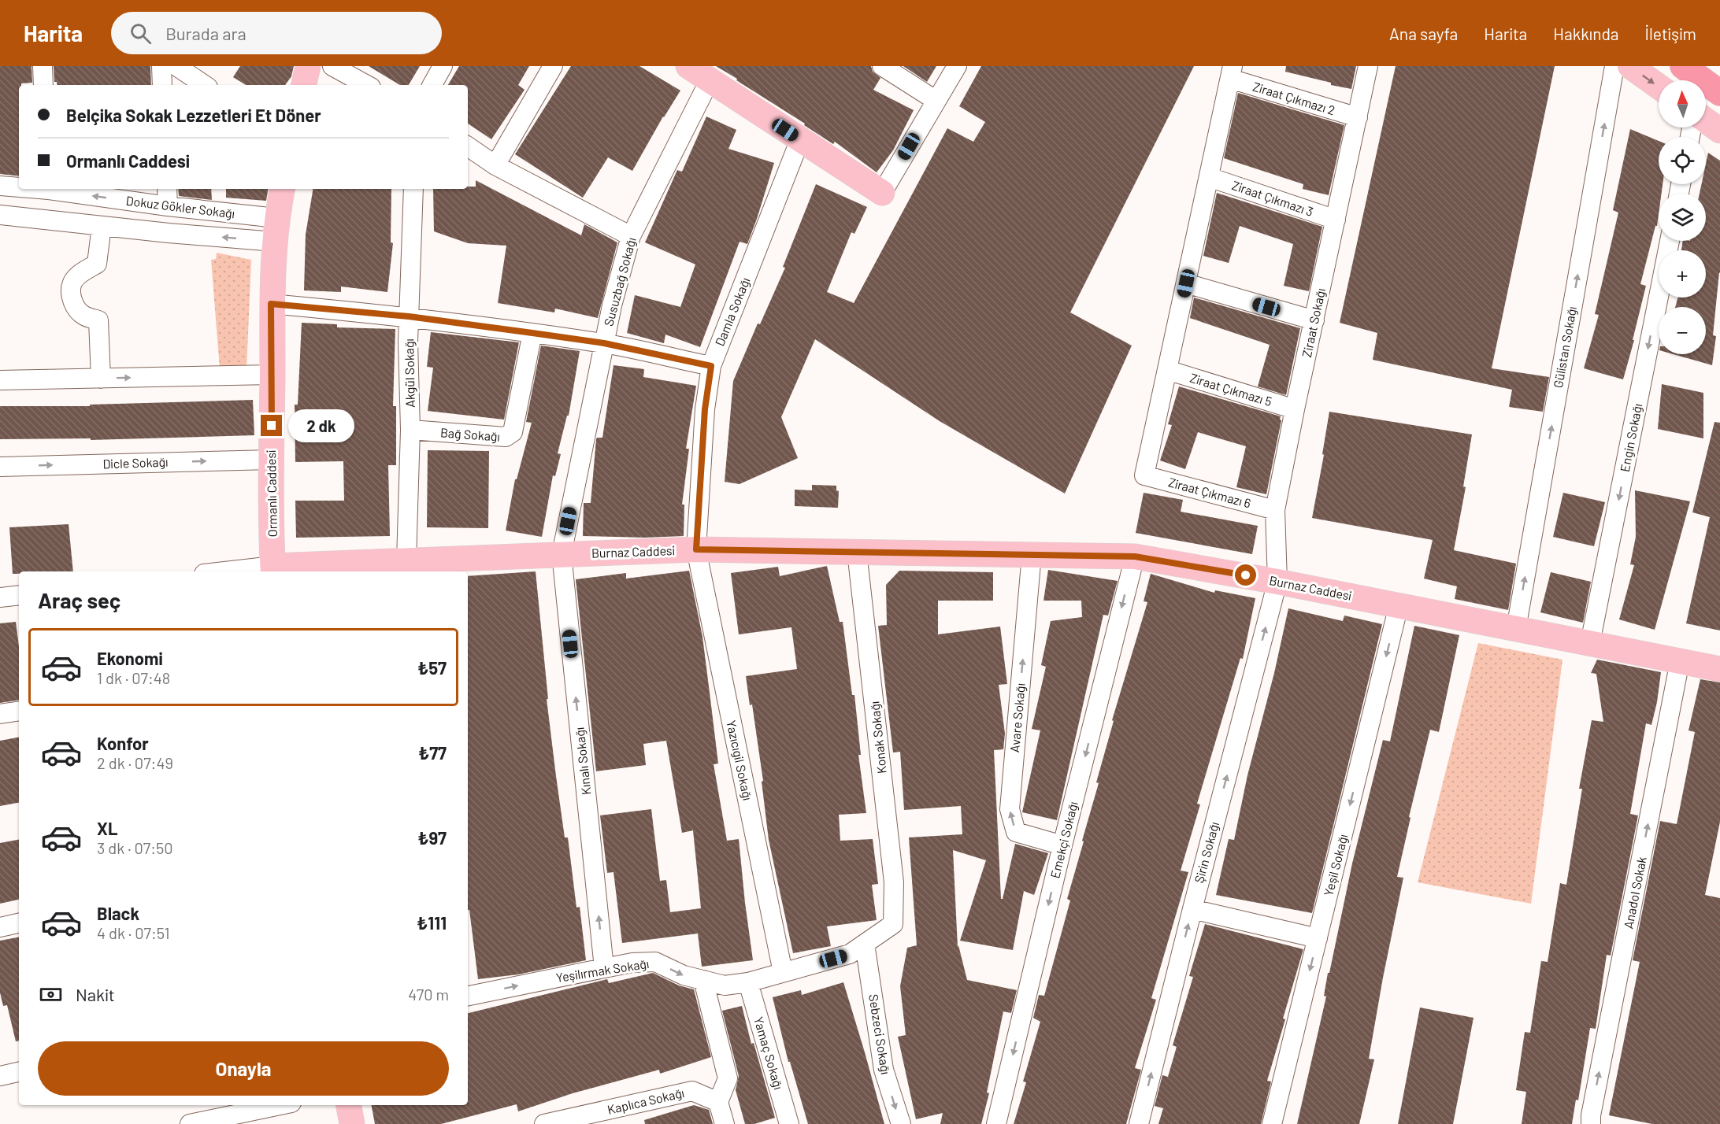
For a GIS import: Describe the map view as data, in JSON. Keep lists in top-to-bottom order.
{
  "streets": {
    "main road": ["Ormanlı Caddesi", "Burnaz Caddesi"],
    "street": [
      "Ziraat Çıkmazı 2",
      "Ziraat Çıkmazı 3",
      "Dokuz Gökler Sokağı",
      "Susuzbağ Sokağı",
      "Damla Sokağı",
      "Ziraat Sokağı",
      "Gülistan Sokağı",
      "Akgül Sokağı",
      "Ziraat Çıkmazı 5",
      "Bağ Sokağı",
      "Engin Sokağı",
      "Dicle Sokağı",
      "Ziraat Çıkmazı 6",
      "Avare Sokağı",
      "Konak Sokağı",
      "Yazıcıgil Sokağı",
      "Kınalı Sokağı",
      "Emekçi Sokağı",
      "Şirin Sokağı",
      "Yeşil Sokağı",
      "Anadol Sokak",
      "Yeşilırmak Sokağı",
      "Sebzeci Sokağı",
      "Yamaç Sokağı",
      "Kaplıca Sokağı"
    ]
  },
  "crossings": [
    ["Ziraat Çıkmazı 2", "Ziraat Sokağı"],
    ["Ziraat Çıkmazı 3", "Ziraat Sokağı"],
    ["Dokuz Gökler Sokağı", "Ormanlı Caddesi"],
    ["Susuzbağ Sokağı", "Burnaz Caddesi"],
    ["Susuzbağ Sokağı", "Kınalı Sokağı"],
    ["Damla Sokağı", "Burnaz Caddesi"],
    ["Damla Sokağı", "Yazıcıgil Sokağı"],
    ["Ziraat Sokağı", "Ziraat Çıkmazı 5"],
    ["Ziraat Sokağı", "Ziraat Çıkmazı 6"],
    ["Ziraat Sokağı", "Burnaz Caddesi"],
    ["Ziraat Sokağı", "Şirin Sokağı"],
    ["Gülistan Sokağı", "Burnaz Caddesi"],
    ["Akgül Sokağı", "Bağ Sokağı"],
    ["Akgül Sokağı", "Burnaz Caddesi"],
    ["Ziraat Çıkmazı 5", "Ziraat Çıkmazı 6"],
    ["Engin Sokağı", "Burnaz Caddesi"],
    ["Dicle Sokağı", "Ormanlı Caddesi"],
    ["Ormanlı Caddesi", "Burnaz Caddesi"],
    ["Burnaz Caddesi", "Avare Sokağı"],
    ["Burnaz Caddesi", "Konak Sokağı"],
    ["Burnaz Caddesi", "Yazıcıgil Sokağı"],
    ["Burnaz Caddesi", "Kınalı Sokağı"],
    ["Burnaz Caddesi", "Emekçi Sokağı"],
    ["Burnaz Caddesi", "Şirin Sokağı"],
    ["Burnaz Caddesi", "Yeşil Sokağı"],
    ["Burnaz Caddesi", "Anadol Sokak"],
    ["Avare Sokağı", "Emekçi Sokağı"],
    ["Konak Sokağı", "Yeşilırmak Sokağı"],
    ["Yazıcıgil Sokağı", "Yeşilırmak Sokağı"],
    ["Kınalı Sokağı", "Yeşilırmak Sokağı"],
    ["Yeşilırmak Sokağı", "Sebzeci Sokağı"],
    ["Yeşilırmak Sokağı", "Yamaç Sokağı"]
  ],
  "one_way": [
    "Gülistan Sokağı",
    "Engin Sokağı",
    "Avare Sokağı",
    "Kınalı Sokağı",
    "Emekçi Sokağı",
    "Şirin Sokağı",
    "Yeşil Sokağı",
    "Anadol Sokak",
    "Yeşilırmak Sokağı"
  ],
  "north": "top",
  "page": {
    "header": "Harita",
    "search": "Burada ara",
    "nav": [
      "Ana sayfa",
      "Harita",
      "Hakkında",
      "İletişim"
    ],
    "map_buttons": ["+", "−"],
    "banner": ["Belçika Sokak Lezzetleri Et Döner", "Ormanlı Caddesi"],
    "bubble": "2 dk",
    "heading": "Araç seç",
    "list": [
      {
        "name": "Ekonomi",
        "note": "1 dk · 07:48",
        "value": "₺57"
      },
      {
        "name": "Konfor",
        "note": "2 dk · 07:49",
        "value": "₺77"
      },
      {
        "name": "XL",
        "note": "3 dk · 07:50",
        "value": "₺97"
      },
      {
        "name": "Black",
        "note": "4 dk · 07:51",
        "value": "₺111"
      }
    ],
    "pay": ["Nakit", "470 m"],
    "buttons": "Onayla"
  }
}
